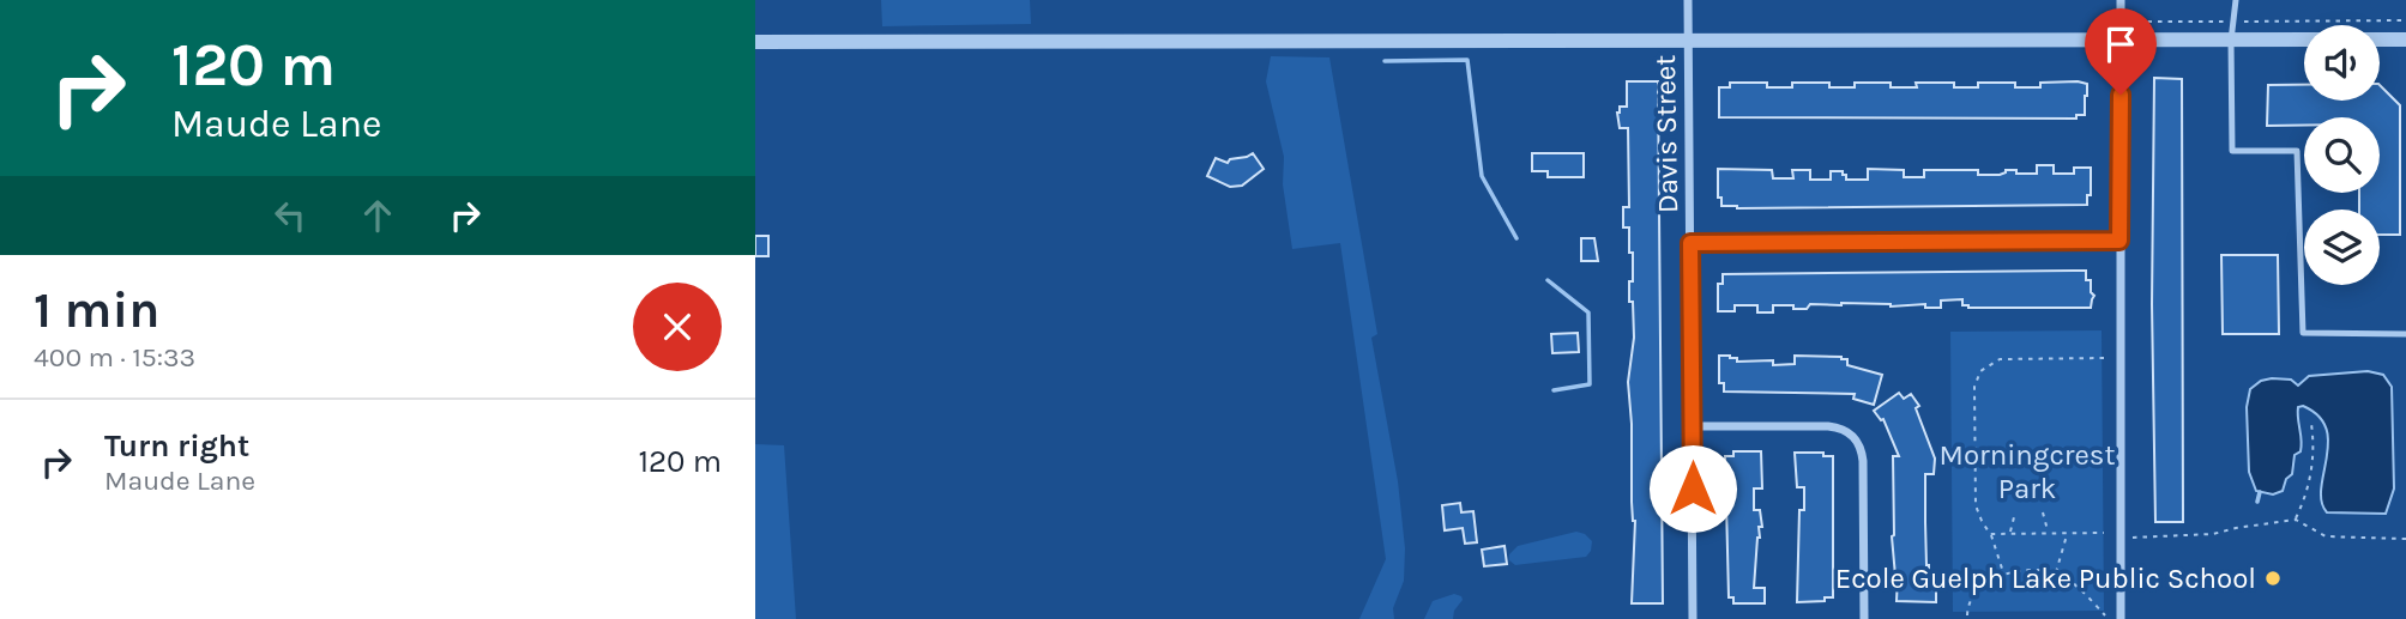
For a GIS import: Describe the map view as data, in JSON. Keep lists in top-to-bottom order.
{
  "streets": {
    "street": ["Davis Street"]
  },
  "parks": ["Morningcrest Park"],
  "places": ["Ecole Guelph Lake Public School"],
  "page": {
    "turn": ["120 m", "Maude Lane"],
    "heading": ["1 min", "400 m · 15:33"],
    "list": [
      {
        "name": "Turn right",
        "note": "Maude Lane",
        "value": "120 m"
      }
    ]
  }
}
